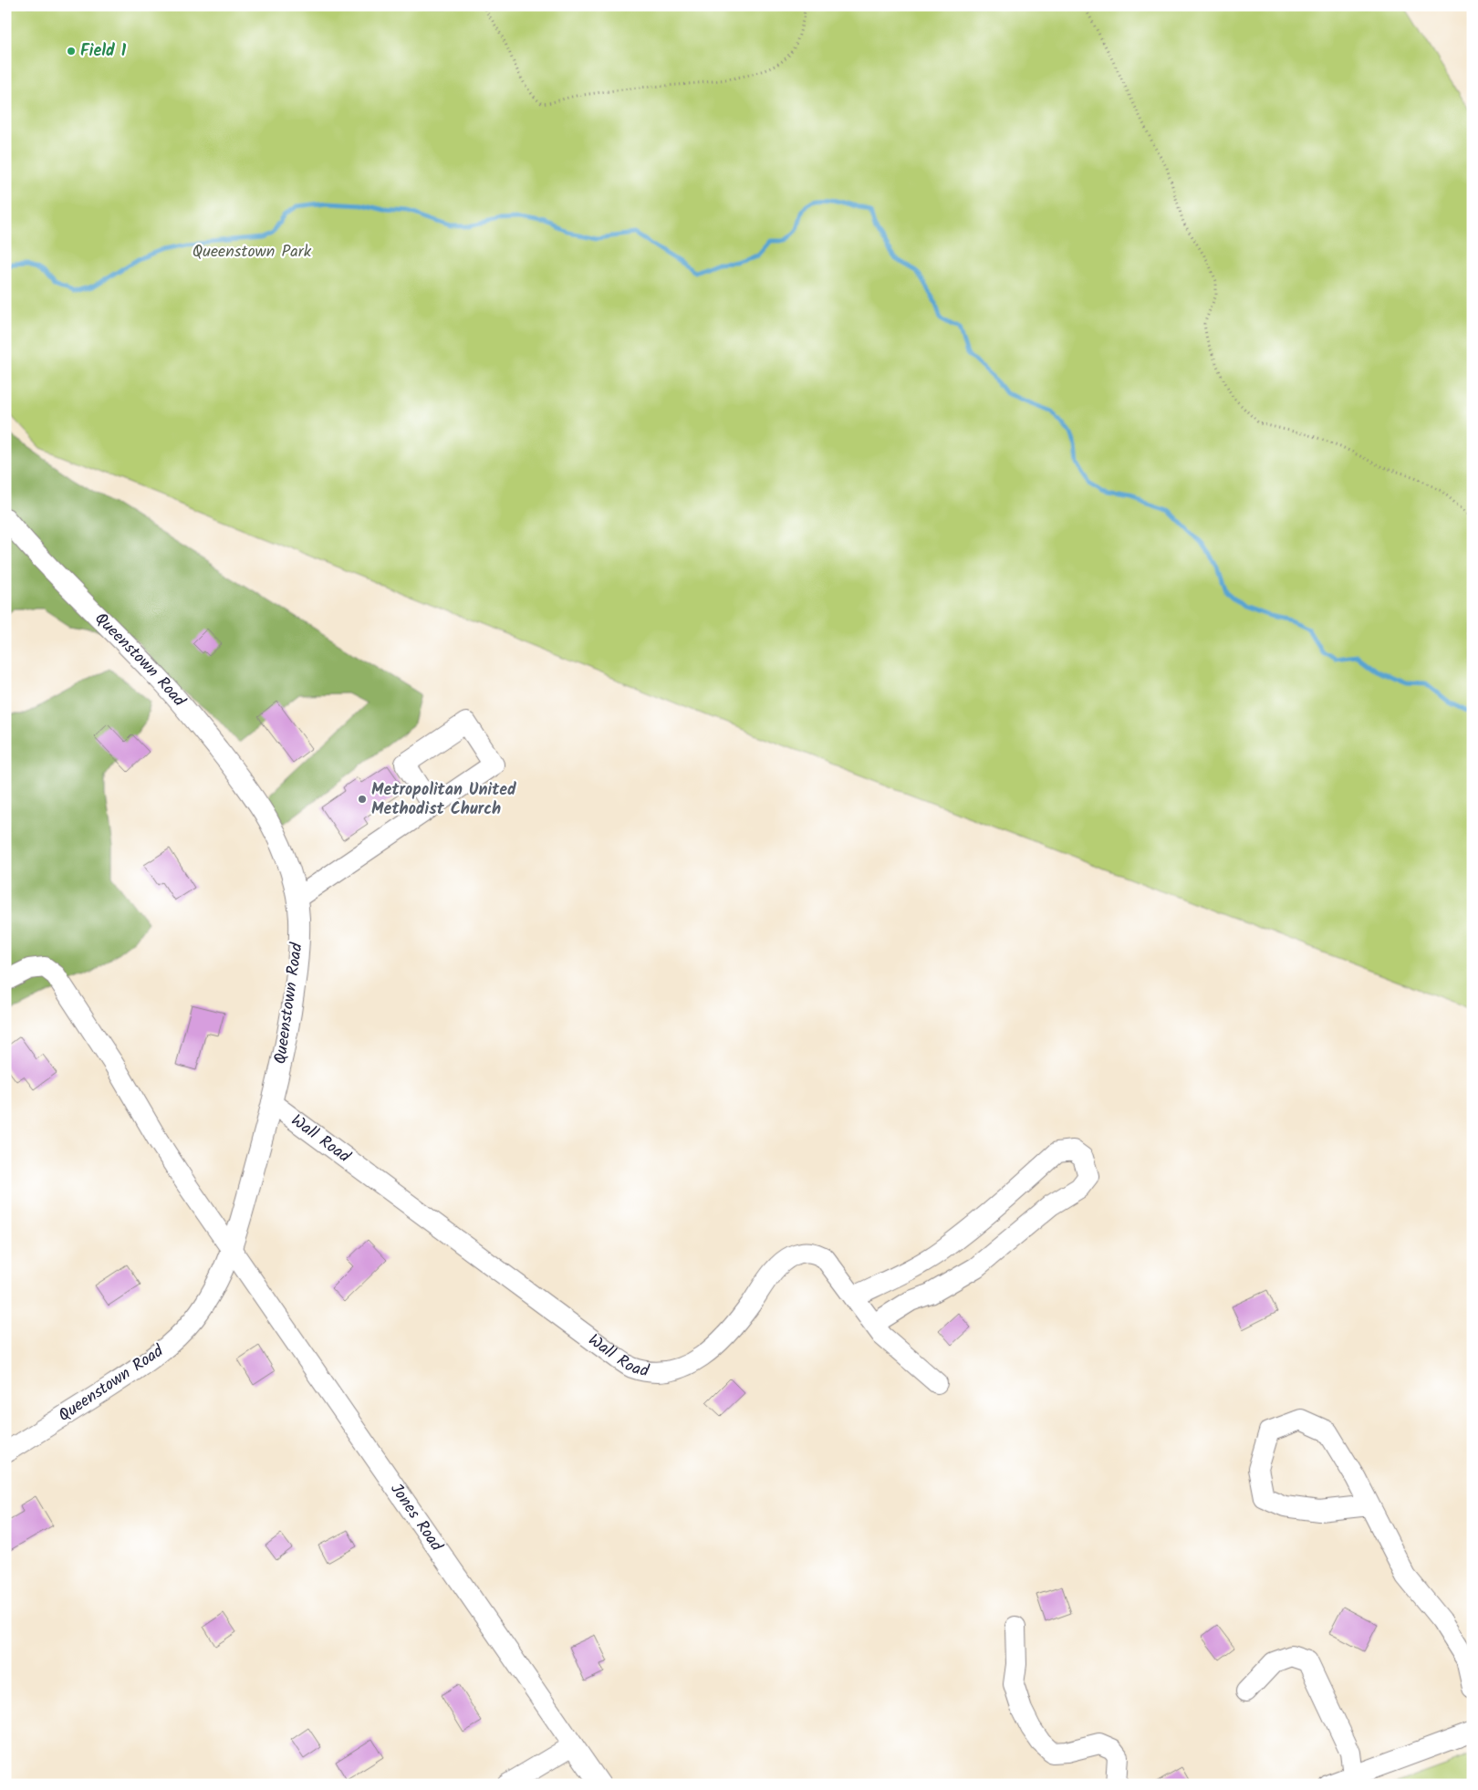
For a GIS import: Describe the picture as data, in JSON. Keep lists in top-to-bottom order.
{
  "streets": {
    "street": ["Queenstown Road", "Wall Road", "Jones Road"]
  },
  "crossings": [
    ["Queenstown Road", "Wall Road"],
    ["Queenstown Road", "Jones Road"]
  ],
  "parks": ["Queenstown Park"],
  "places": ["Field 1", "Metropolitan United Methodist Church"]
}
